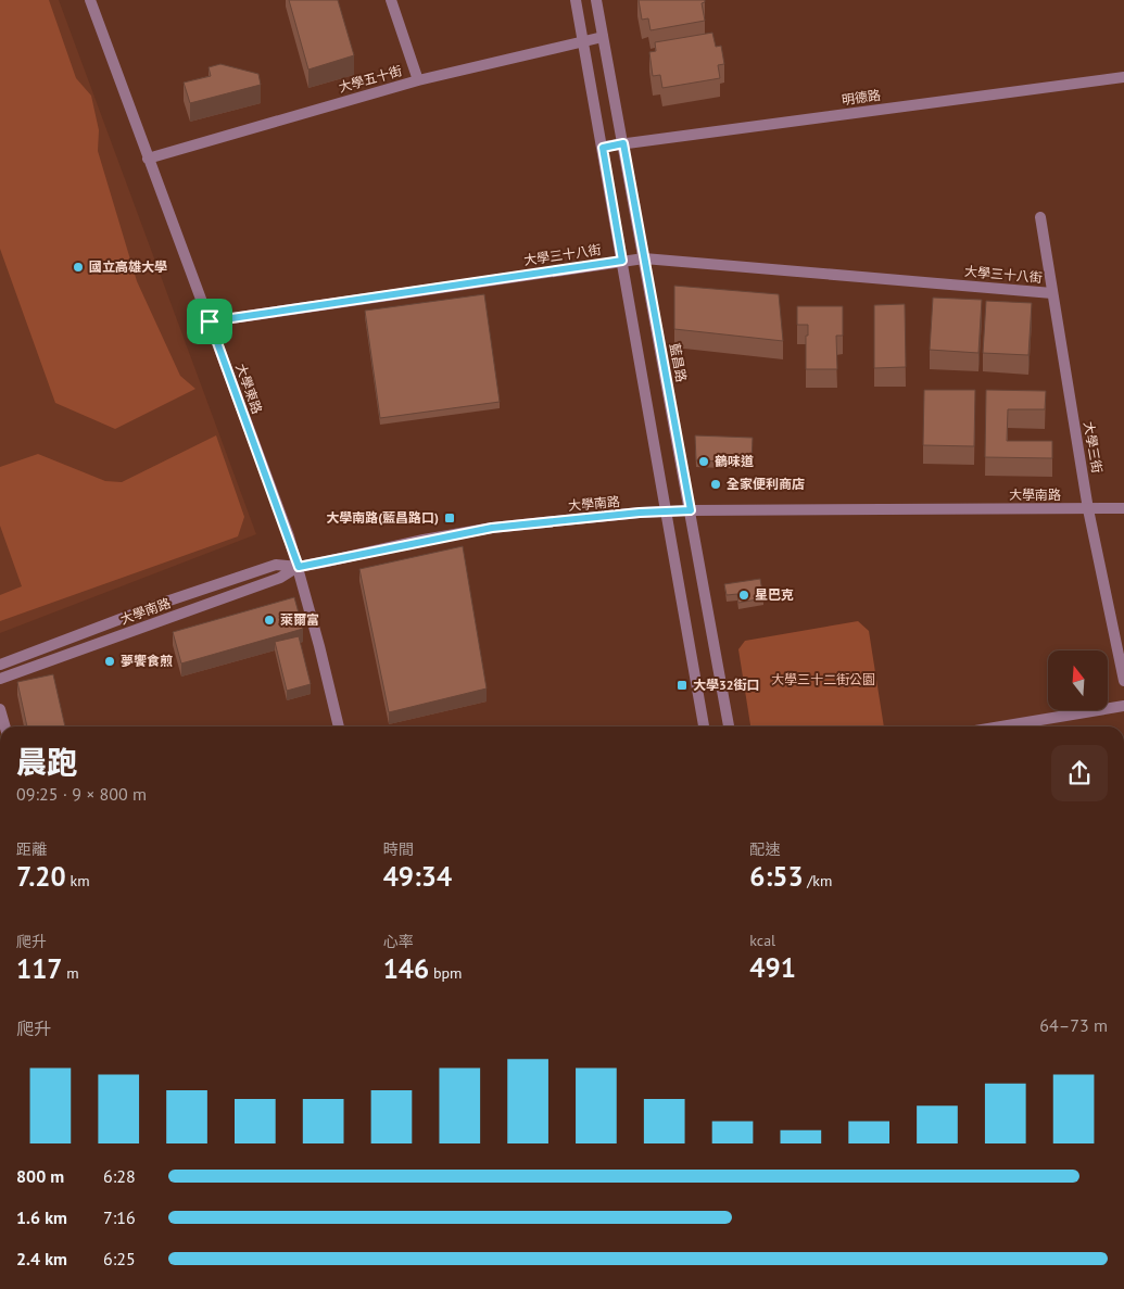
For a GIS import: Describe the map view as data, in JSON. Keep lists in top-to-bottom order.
{
  "streets": {
    "street": [
      "大學五十街",
      "明德路",
      "大學三十八街",
      "藍昌路",
      "大學東路",
      "大學三街",
      "大學南路"
    ]
  },
  "crossings": [
    ["大學五十街", "藍昌路"],
    ["大學五十街", "大學東路"],
    ["明德路", "藍昌路"],
    ["大學三十八街", "藍昌路"],
    ["大學三十八街", "大學東路"],
    ["大學三十八街", "大學三街"],
    ["藍昌路", "大學南路"],
    ["大學東路", "大學南路"],
    ["大學三街", "大學南路"]
  ],
  "parks": ["大學三十二街公園"],
  "places": {
    "other": [
      "國立高雄大學",
      "鶴味道",
      "全家便利商店",
      "星巴克",
      "萊爾富",
      "夢饗食煎"
    ],
    "transit": ["大學南路(藍昌路口)", "大學32街口"]
  },
  "north": "top",
  "page": {
    "heading": ["晨跑", "09:25 · 9 × 800 m"],
    "stats": [
      ["距離", "7.20 km"],
      ["時間", "49:34"],
      ["配速", "6:53 /km"],
      ["爬升", "117 m"],
      ["心率", "146 bpm"],
      ["kcal", "491"]
    ],
    "chart": ["爬升", "64–73 m"],
    "list": [
      {
        "name": "800 m",
        "note": "6:28"
      },
      {
        "name": "1.6 km",
        "note": "7:16"
      },
      {
        "name": "2.4 km",
        "note": "6:25"
      }
    ]
  }
}
